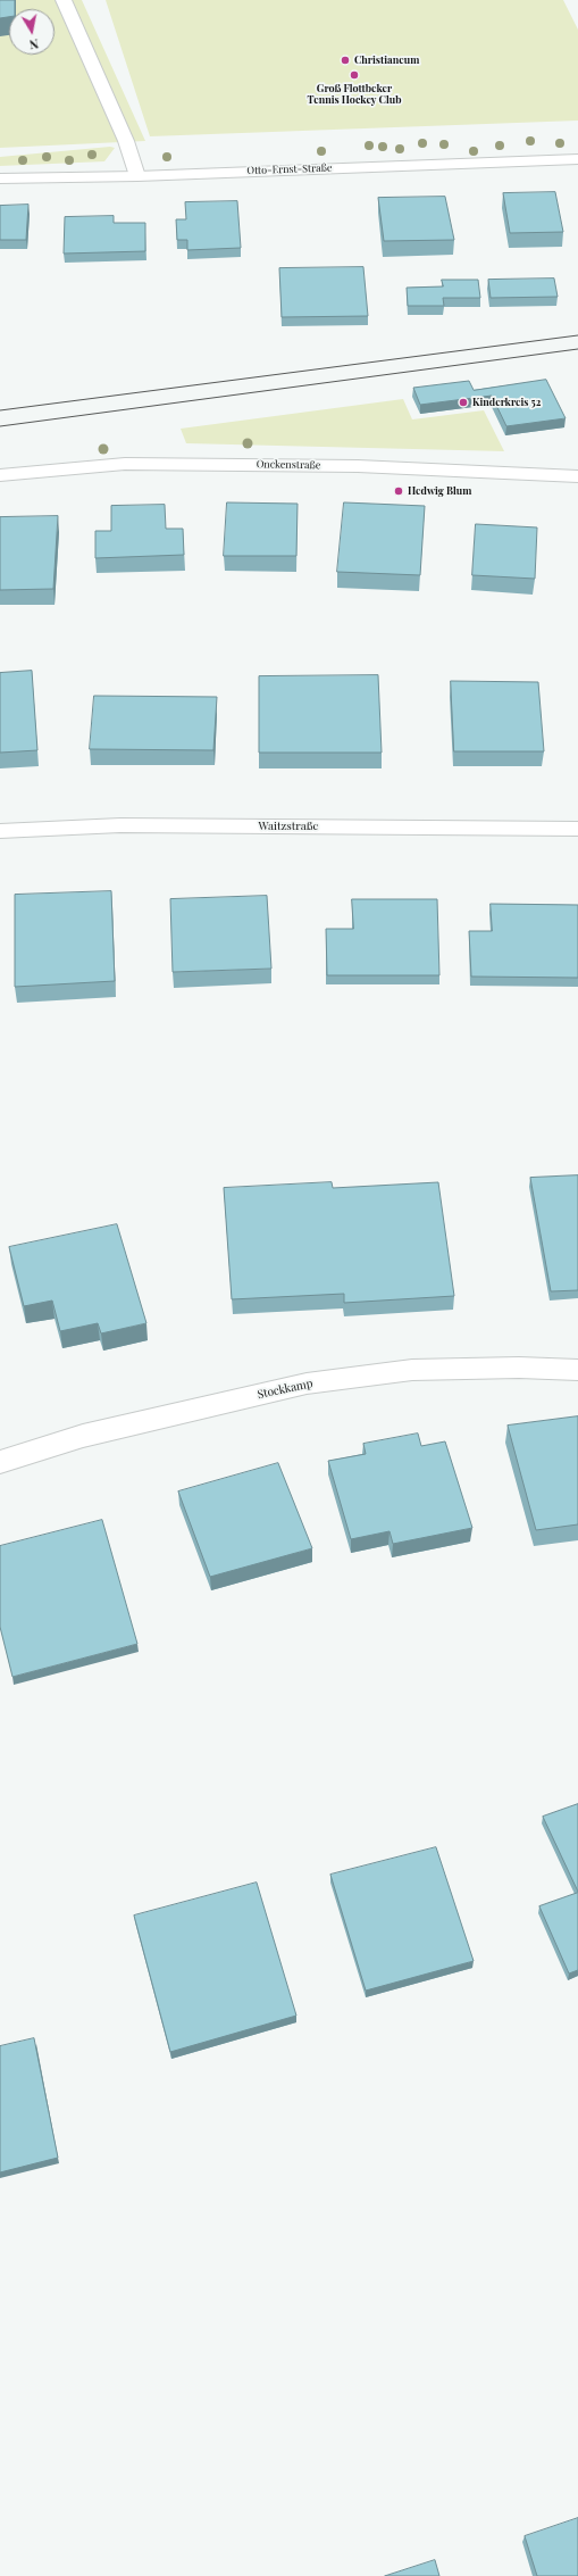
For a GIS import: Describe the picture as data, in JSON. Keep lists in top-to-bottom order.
{
  "streets": {
    "street": [
      "Otto-Ernst-Straße",
      "Onckenstraße",
      "Waitzstraße",
      "Stockkamp"
    ]
  },
  "places": [
    "Christianeum",
    "Groß Flottbeker Tennis Hockey Club",
    "Kinderkreis 52",
    "Hedwig Blum"
  ],
  "north": "bottom"
}
